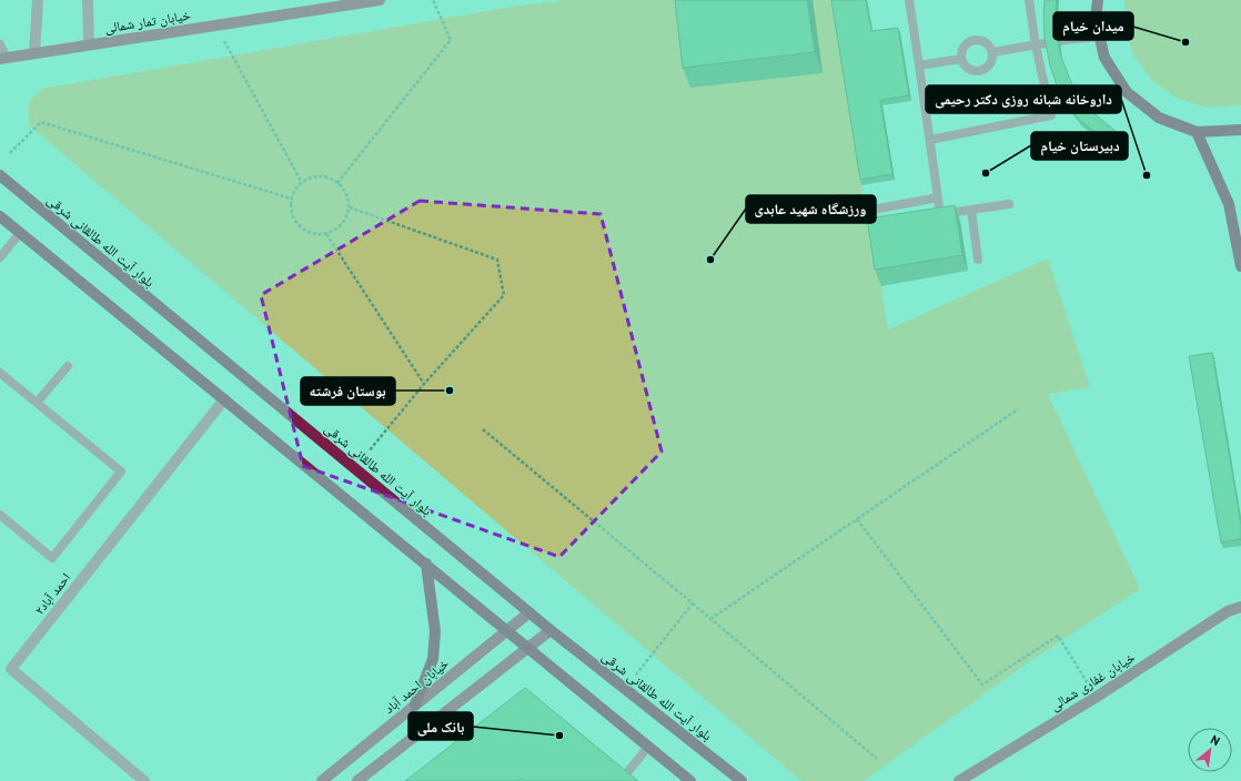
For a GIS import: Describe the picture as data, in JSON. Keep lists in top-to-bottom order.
{
  "streets": {
    "main road": [
      "خیابان تمار شمالی",
      "بلوار آیت الله طالقانی شرقی",
      "خیابان غفاری شمالی",
      "خیابان احمد آباد"
    ],
    "street": ["احمد آباد۲"]
  },
  "crossings": [
    ["بلوار آیت الله طالقانی شرقی", "خیابان احمد آباد"]
  ],
  "places": [
    "میدان خیام",
    "دبیرستان خیام",
    "داروخانه شبانه روزی دکتر رحیمی",
    "ورزشگاه شهید عابدی",
    "بوستان فرشته",
    "بانک ملی"
  ],
  "north": "top right"
}
